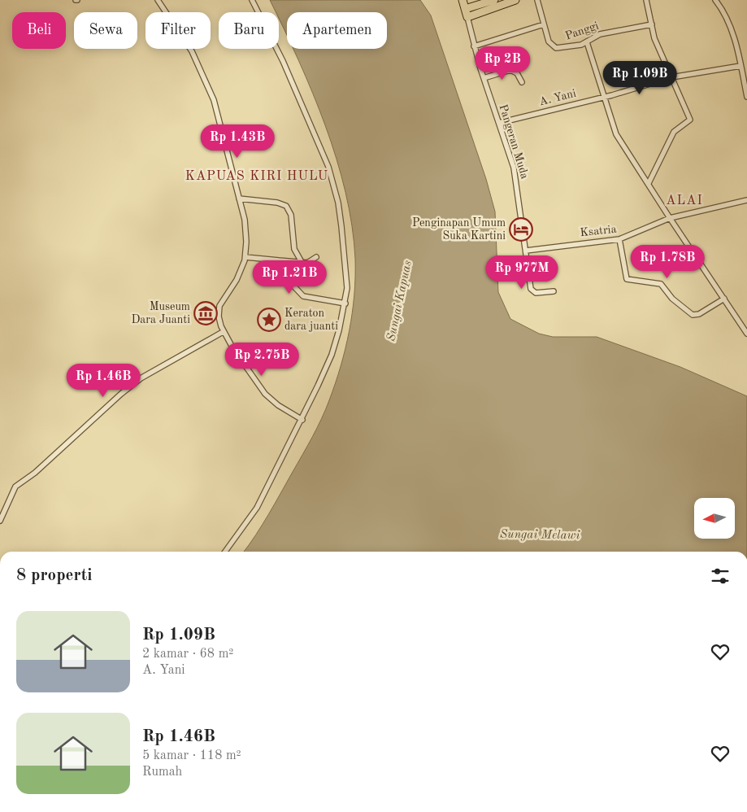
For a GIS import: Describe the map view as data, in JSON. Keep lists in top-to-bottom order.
{
  "streets": {
    "street": [
      "Panggi",
      "A. Yani",
      "Pangeran Muda",
      "Ksatria"
    ]
  },
  "crossings": [
    ["A. Yani", "Pangeran Muda"],
    ["Pangeran Muda", "Ksatria"]
  ],
  "districts": ["KAPUAS KIRI HULU", "ALAI"],
  "water": ["Sungai Kapuas", "Sungai Melawi"],
  "places": {
    "hotel": ["Penginapan Umum Suka Kartini"],
    "museum": ["Museum Dara Juanti"],
    "place": ["Keraton dara juanti"]
  },
  "north": "left",
  "page": {
    "chip": [
      "Beli",
      "Sewa",
      "Filter",
      "Baru",
      "Apartemen"
    ],
    "price": [
      "Rp 2B",
      "Rp 1.09B",
      "Rp 1.43B",
      "Rp 1.78B",
      "Rp 977M",
      "Rp 1.21B",
      "Rp 2.75B",
      "Rp 1.46B"
    ],
    "heading": "8 properti",
    "list": [
      {
        "name": "Rp 1.09B",
        "note": "2 kamar · 68 m² · A. Yani"
      },
      {
        "name": "Rp 1.46B",
        "note": "5 kamar · 118 m² · Rumah"
      }
    ]
  }
}
